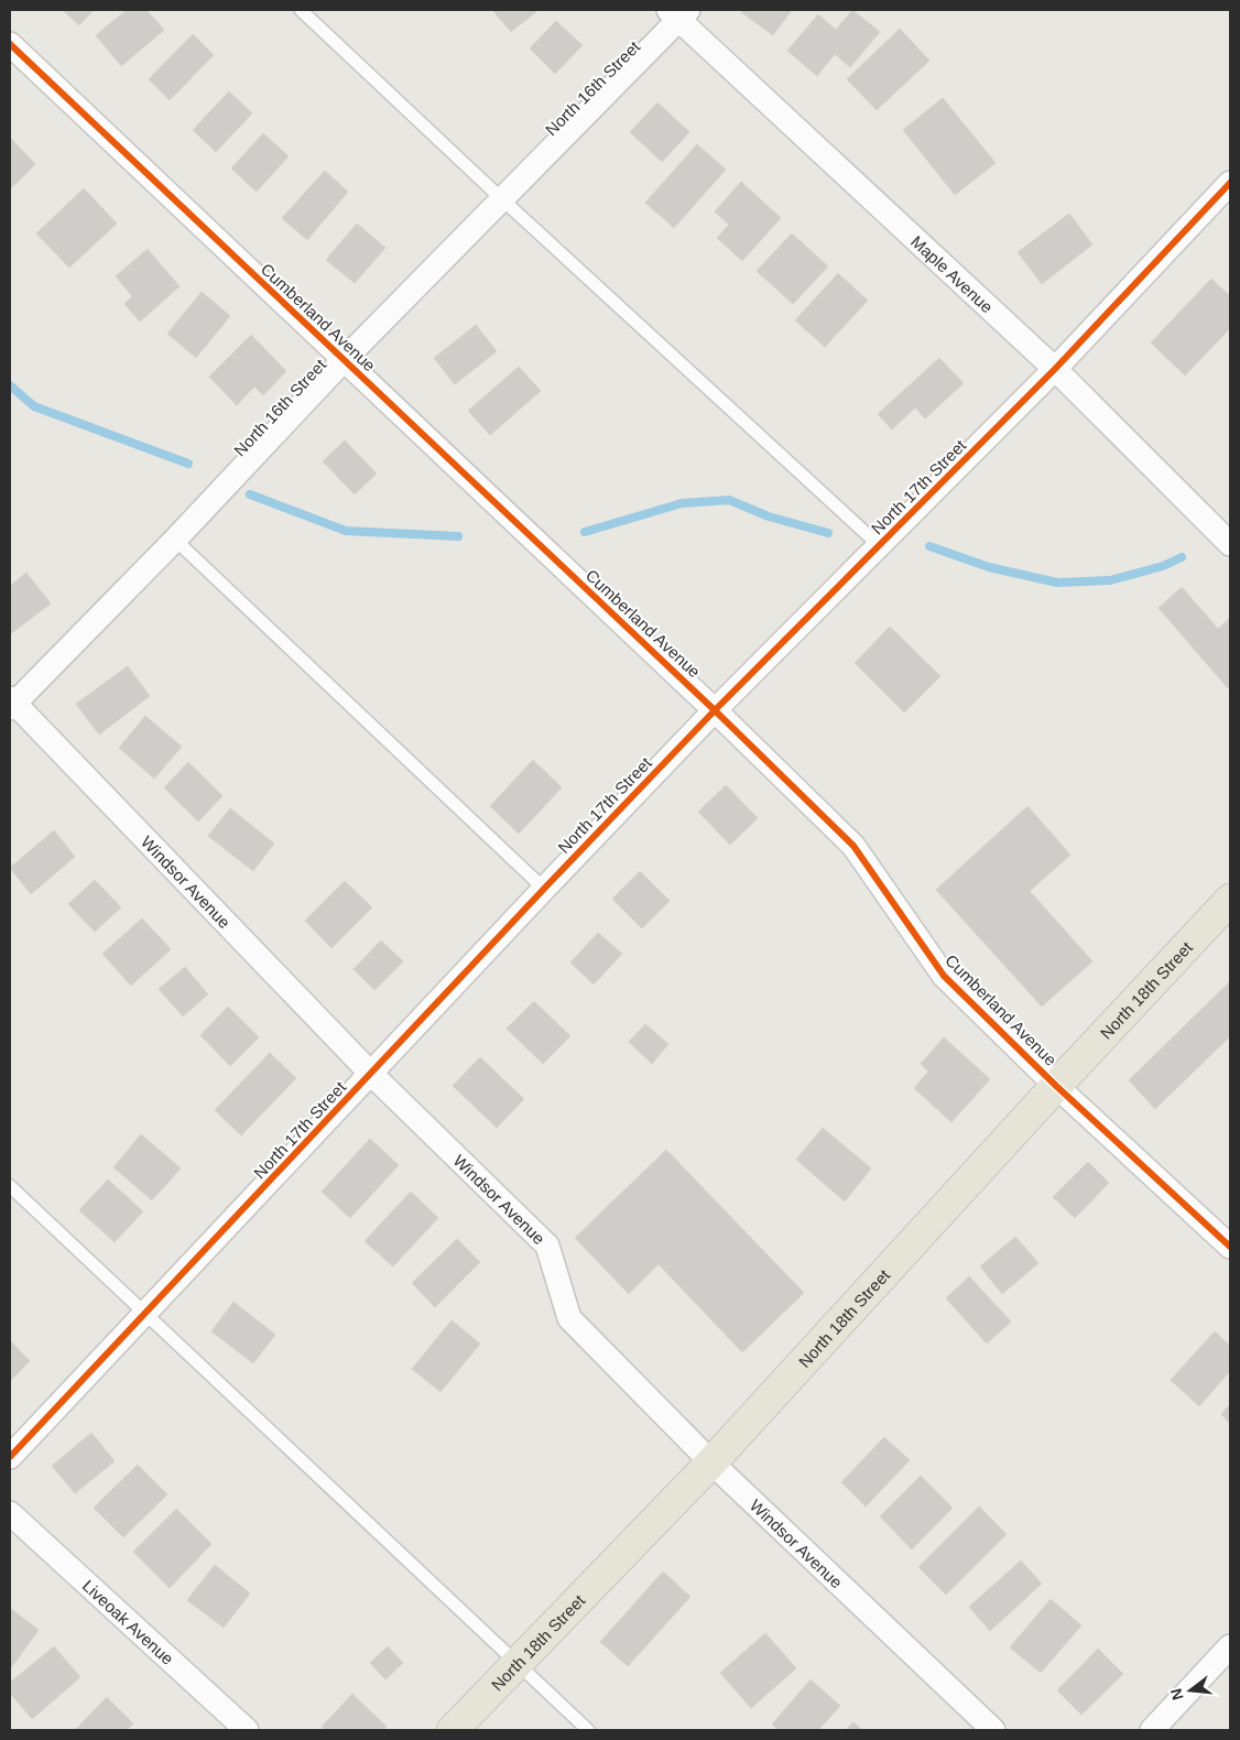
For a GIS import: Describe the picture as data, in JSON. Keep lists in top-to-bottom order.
{
  "streets": {
    "main road": ["North 18th Street"],
    "street": [
      "North 16th Street",
      "Maple Avenue",
      "Cumberland Avenue",
      "North 17th Street",
      "Windsor Avenue",
      "Liveoak Avenue"
    ]
  },
  "crossings": [
    ["North 16th Street", "Maple Avenue"],
    ["North 16th Street", "Cumberland Avenue"],
    ["North 16th Street", "Windsor Avenue"],
    ["Maple Avenue", "North 17th Street"],
    ["Cumberland Avenue", "North 17th Street"],
    ["Cumberland Avenue", "North 18th Street"],
    ["North 17th Street", "Windsor Avenue"],
    ["Windsor Avenue", "North 18th Street"]
  ],
  "north": "left"
}
